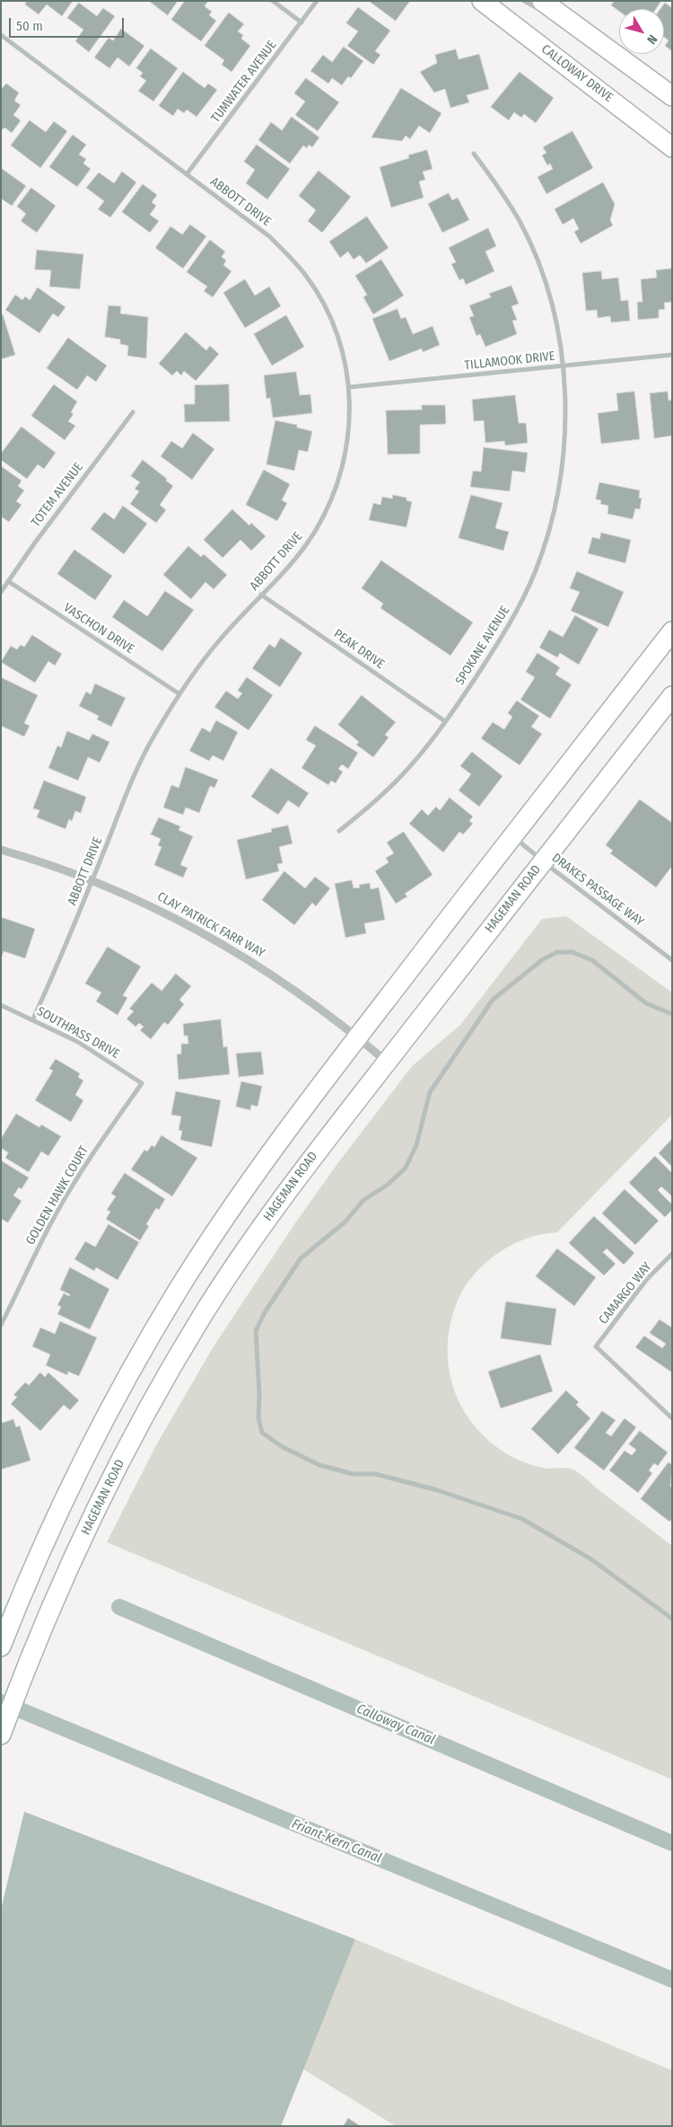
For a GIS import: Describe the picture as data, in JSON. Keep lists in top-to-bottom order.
{
  "streets": {
    "main road": ["CALLOWAY DRIVE", "HAGEMAN ROAD"],
    "street": [
      "TUMWATER AVENUE",
      "ABBOTT DRIVE",
      "TILLAMOOK DRIVE",
      "TOTEM AVENUE",
      "VASCHON DRIVE",
      "SPOKANE AVENUE",
      "PEAK DRIVE",
      "DRAKES PASSAGE WAY",
      "CLAY PATRICK FARR WAY",
      "SOUTHPASS DRIVE",
      "GOLDEN HAWK COURT",
      "CAMARGO WAY"
    ]
  },
  "crossings": [
    ["TUMWATER AVENUE", "ABBOTT DRIVE"],
    ["ABBOTT DRIVE", "TILLAMOOK DRIVE"],
    ["ABBOTT DRIVE", "VASCHON DRIVE"],
    ["ABBOTT DRIVE", "PEAK DRIVE"],
    ["ABBOTT DRIVE", "CLAY PATRICK FARR WAY"],
    ["ABBOTT DRIVE", "SOUTHPASS DRIVE"],
    ["TILLAMOOK DRIVE", "SPOKANE AVENUE"],
    ["TOTEM AVENUE", "VASCHON DRIVE"],
    ["SPOKANE AVENUE", "PEAK DRIVE"],
    ["DRAKES PASSAGE WAY", "HAGEMAN ROAD"],
    ["HAGEMAN ROAD", "CLAY PATRICK FARR WAY"],
    ["SOUTHPASS DRIVE", "GOLDEN HAWK COURT"]
  ],
  "water": ["Calloway Canal", "Friant-Kern Canal"],
  "scale_bar": "50 m",
  "north": "bottom right"
}
